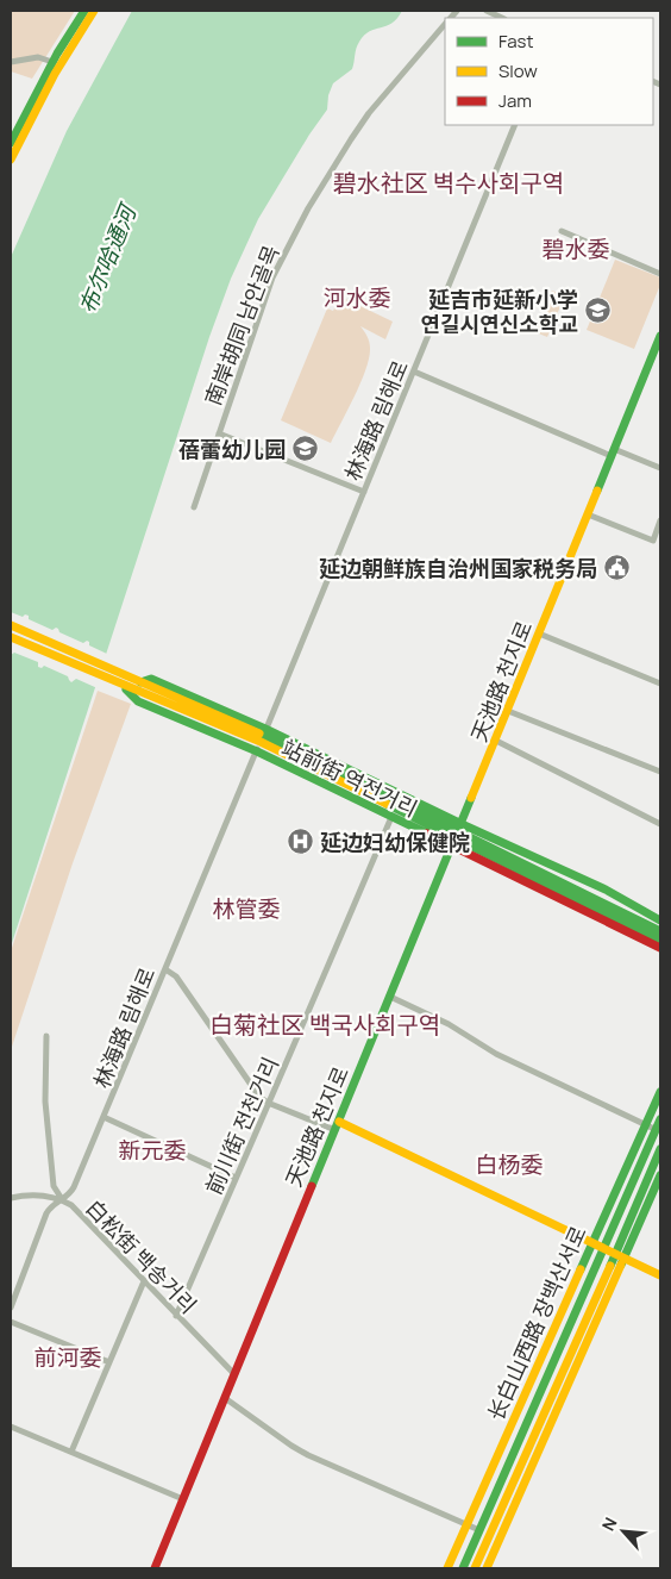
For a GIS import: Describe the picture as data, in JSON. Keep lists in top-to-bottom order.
{
  "streets": {
    "street": [
      "南岸胡同 남안골목",
      "林海路 림해로",
      "天池路 천지로",
      "站前街 역전거리",
      "前川街 전천거리",
      "白松街 백송거리",
      "长白山西路 장백산서로"
    ]
  },
  "crossings": [
    ["林海路 림해로", "站前街 역전거리"],
    ["林海路 림해로", "白松街 백송거리"],
    ["天池路 천지로", "站前街 역전거리"],
    ["天池路 천지로", "白松街 백송거리"],
    ["站前街 역전거리", "前川街 전천거리"],
    ["前川街 전천거리", "白松街 백송거리"]
  ],
  "districts": [
    "碧水社区 벽수사회구역",
    "碧水委",
    "河水委",
    "林管委",
    "白菊社区 백국사회구역",
    "新元委",
    "白杨委",
    "前河委"
  ],
  "water": ["布尔哈通河"],
  "places": {
    "school or university": ["延吉市延新小学 연길시연신소학교", "蓓蕾幼儿园"],
    "public building": ["延边朝鲜族自治州国家税务局"],
    "hospital": ["延边妇幼保健院"]
  },
  "legend": ["Fast", "Slow", "Jam"],
  "north": "top left"
}
